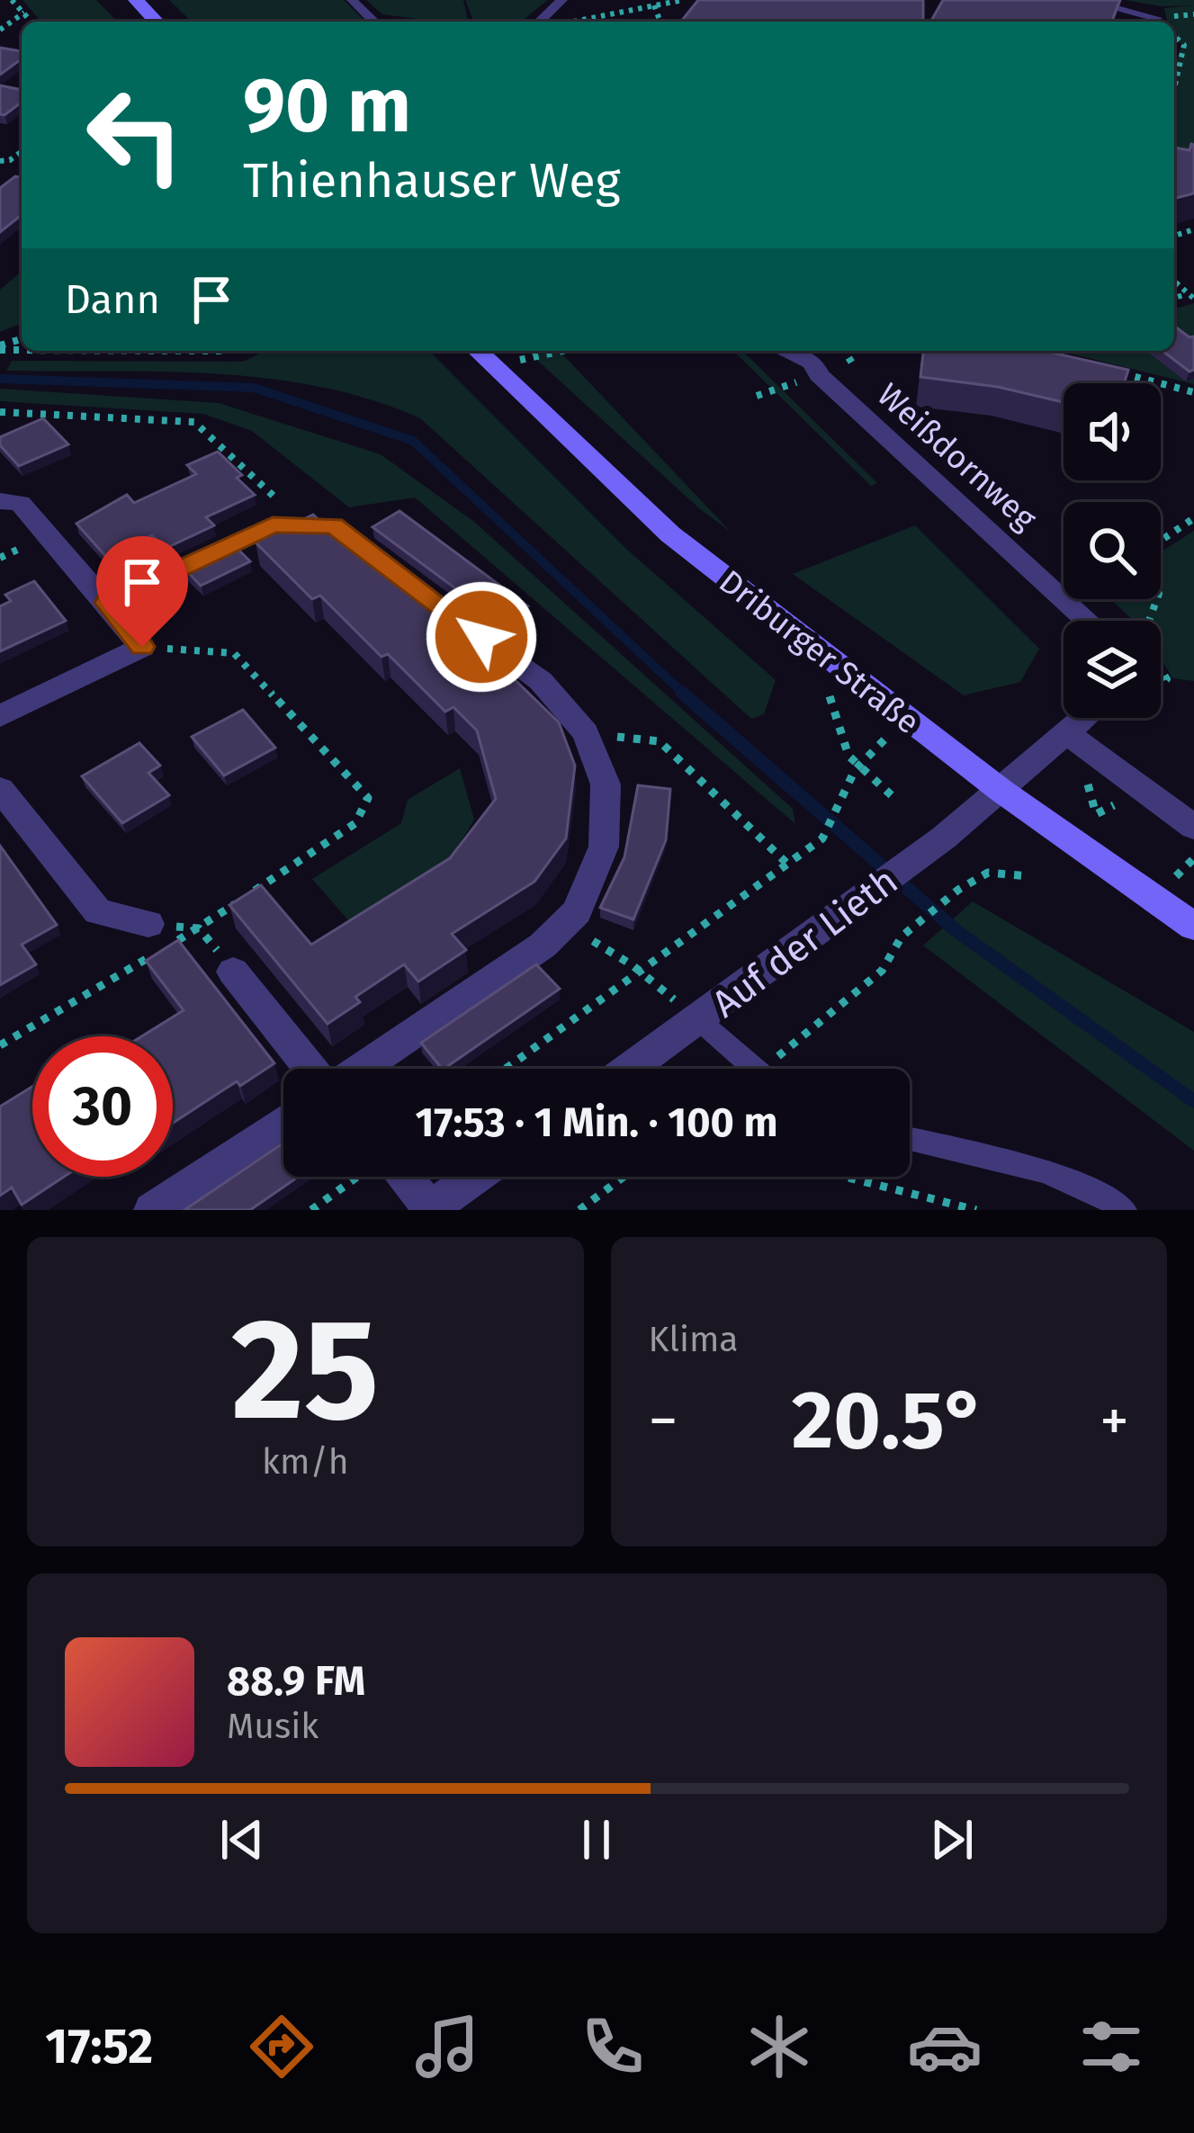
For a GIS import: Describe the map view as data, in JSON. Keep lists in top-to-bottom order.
{
  "streets": {
    "main road": ["Driburger Straße"],
    "street": ["Weißdornweg", "Auf der Lieth"]
  },
  "crossings": [
    ["Driburger Straße", "Auf der Lieth"]
  ],
  "page": {
    "turn": ["90 m", "Thienhauser Weg"],
    "then": "Dann",
    "limit": "30",
    "trip": "17:53 · 1 Min. · 100 m",
    "tile": [
      ["25", "km/h"],
      "Klima"
    ],
    "heat": ["−", "20.5°", "+"],
    "song": ["88.9 FM", "Musik"],
    "tabs": "17:52"
  }
}
